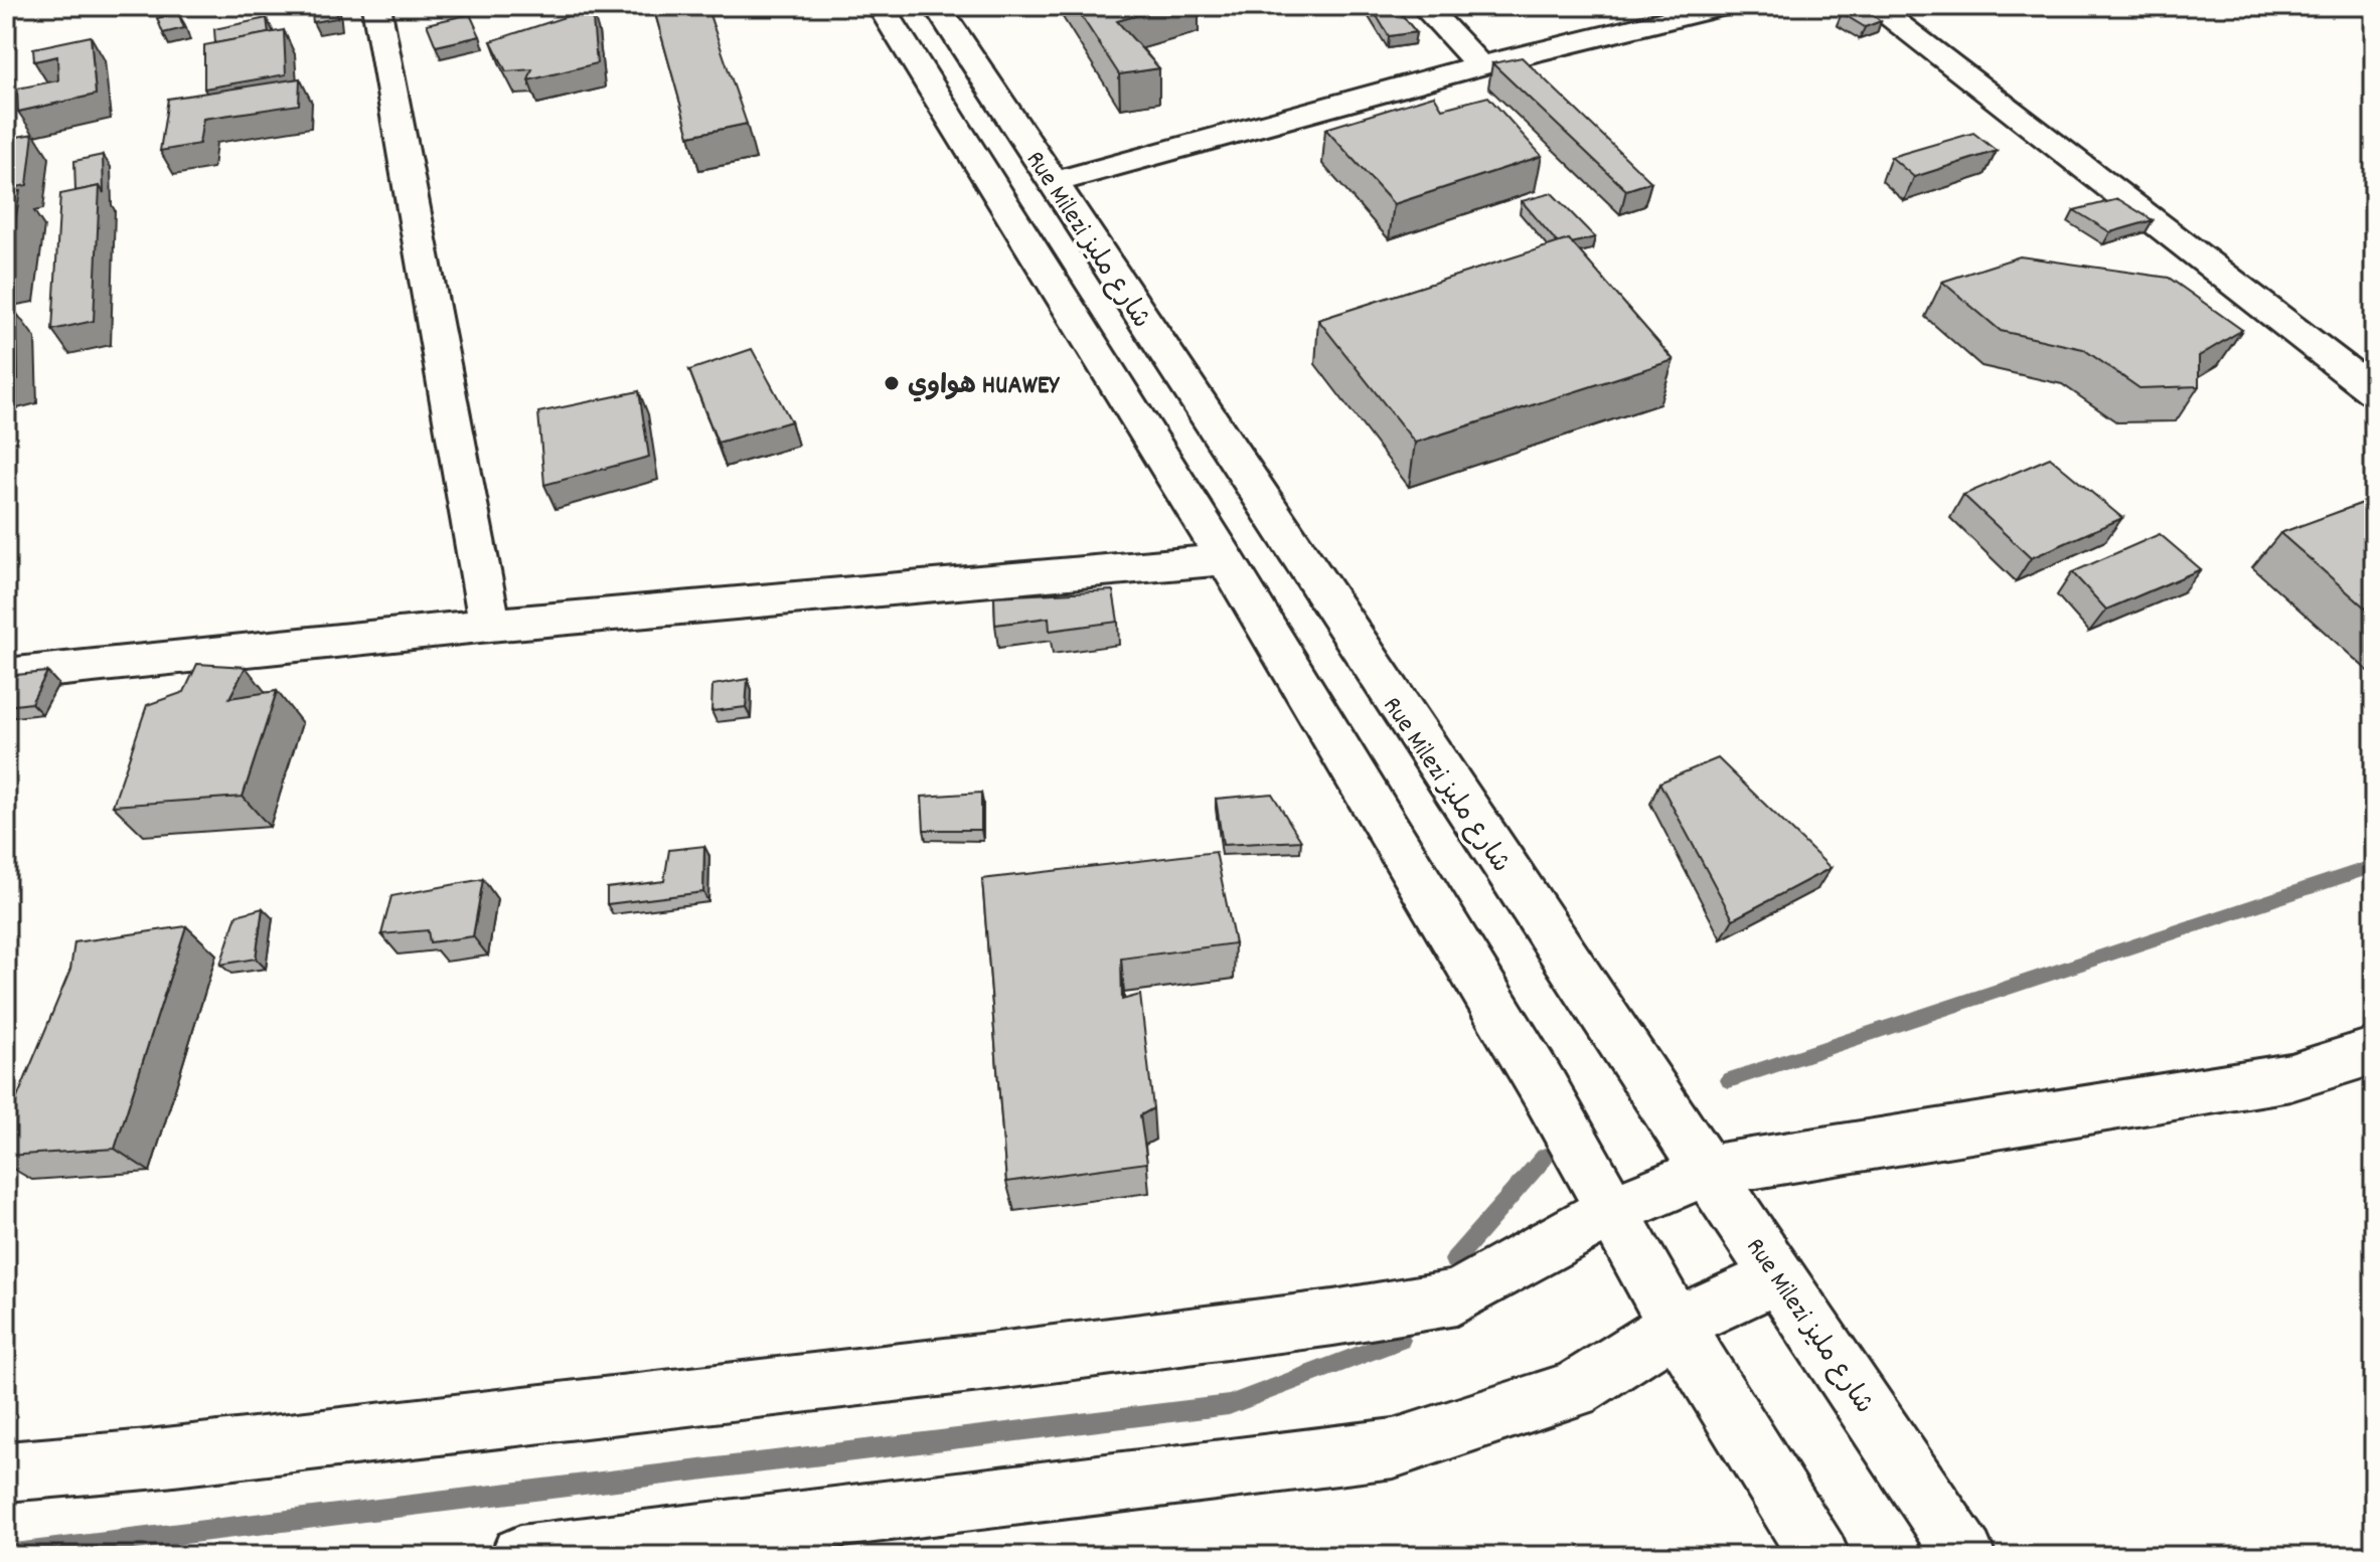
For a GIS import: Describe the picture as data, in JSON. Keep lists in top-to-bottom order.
{
  "streets": {
    "street": ["Rue Milezi شارع مليز"]
  },
  "places": ["هواوي HUAWEY"]
}
